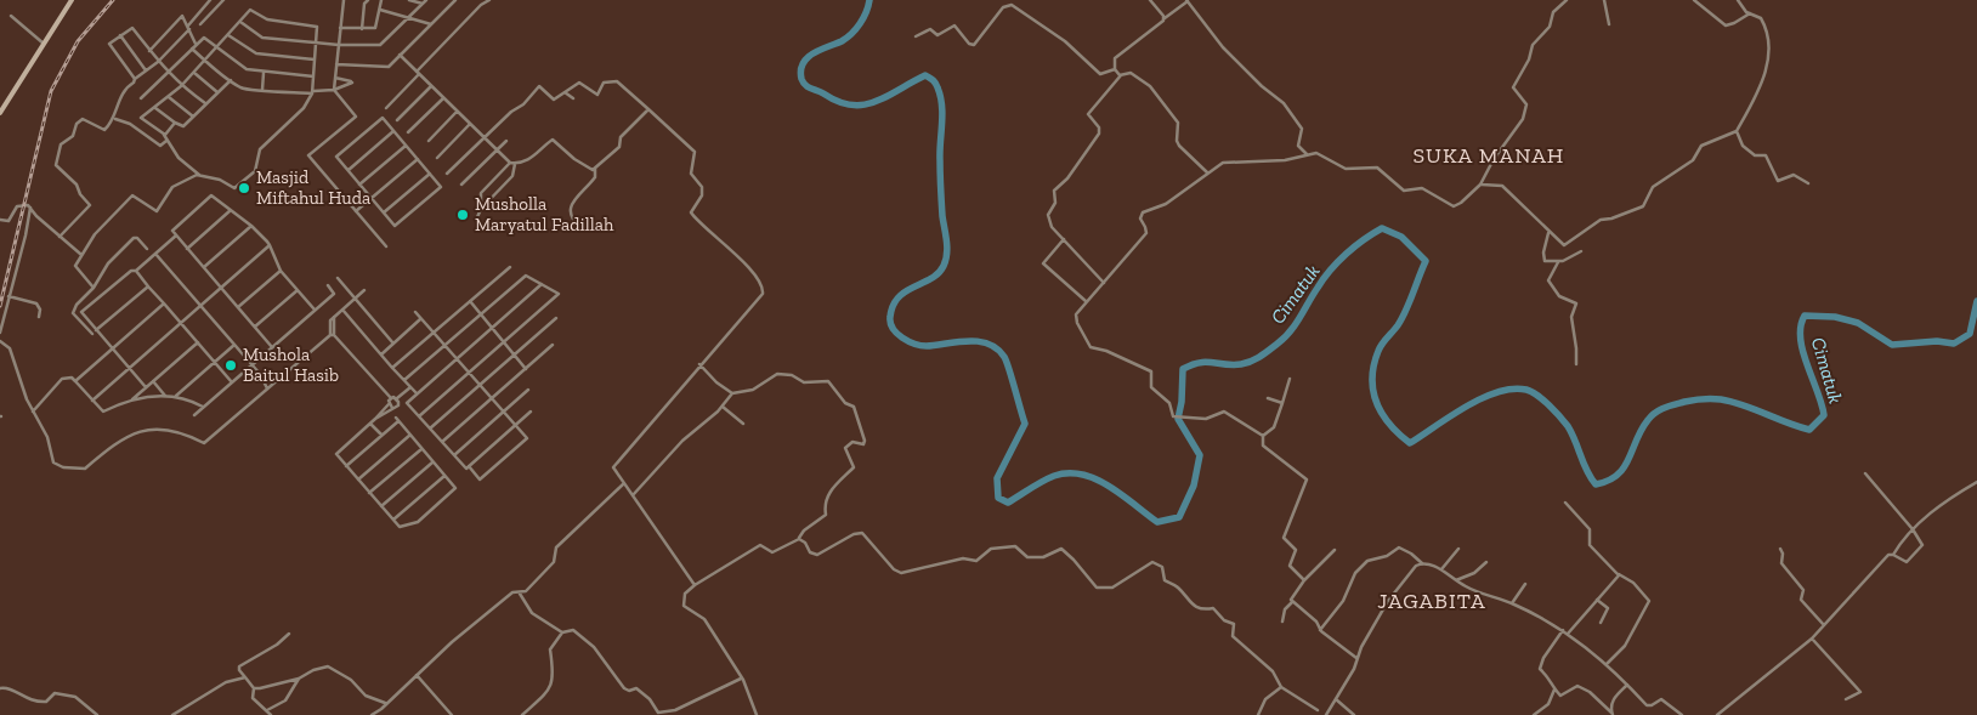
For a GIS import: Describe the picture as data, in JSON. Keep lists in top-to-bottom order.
{
  "districts": ["SUKA MANAH", "JAGABITA"],
  "water": ["Cimatuk"],
  "places": ["Masjid Miftahul Huda", "Musholla Maryatul Fadillah", "Mushola Baitul Hasib"]
}
